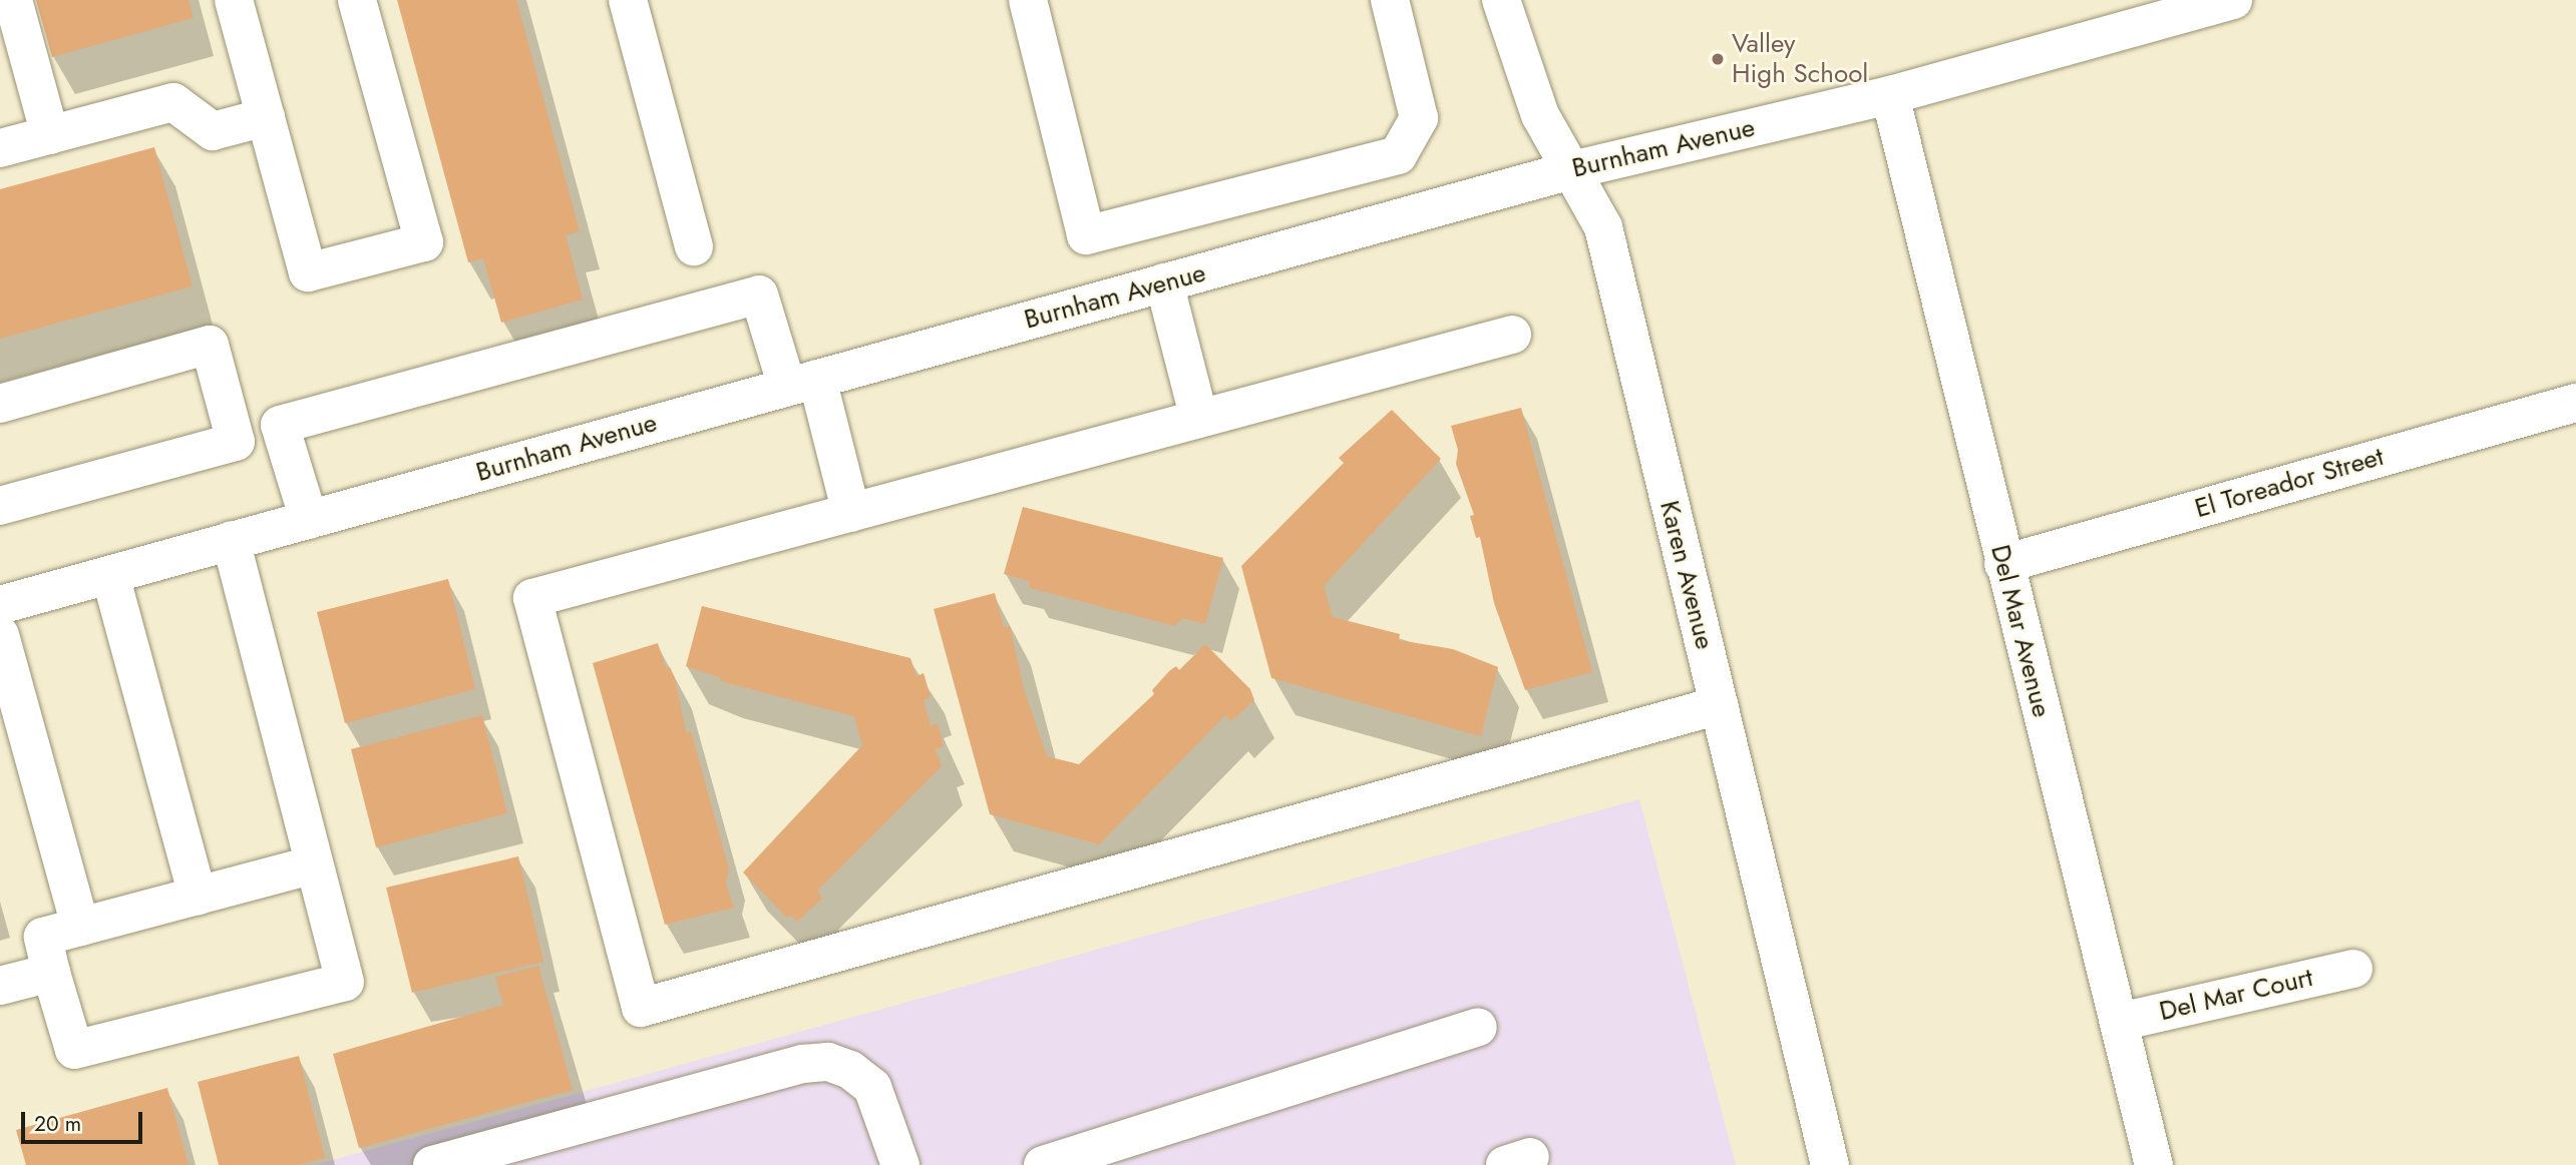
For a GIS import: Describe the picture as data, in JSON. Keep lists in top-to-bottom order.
{
  "streets": {
    "street": [
      "Burnham Avenue",
      "El Toreador Street",
      "Karen Avenue",
      "Del Mar Avenue",
      "Del Mar Court"
    ]
  },
  "crossings": [
    ["Burnham Avenue", "Karen Avenue"],
    ["Burnham Avenue", "Del Mar Avenue"],
    ["El Toreador Street", "Del Mar Avenue"],
    ["Del Mar Avenue", "Del Mar Court"]
  ],
  "places": ["Valley High School"],
  "scale_bar": "20 m"
}
